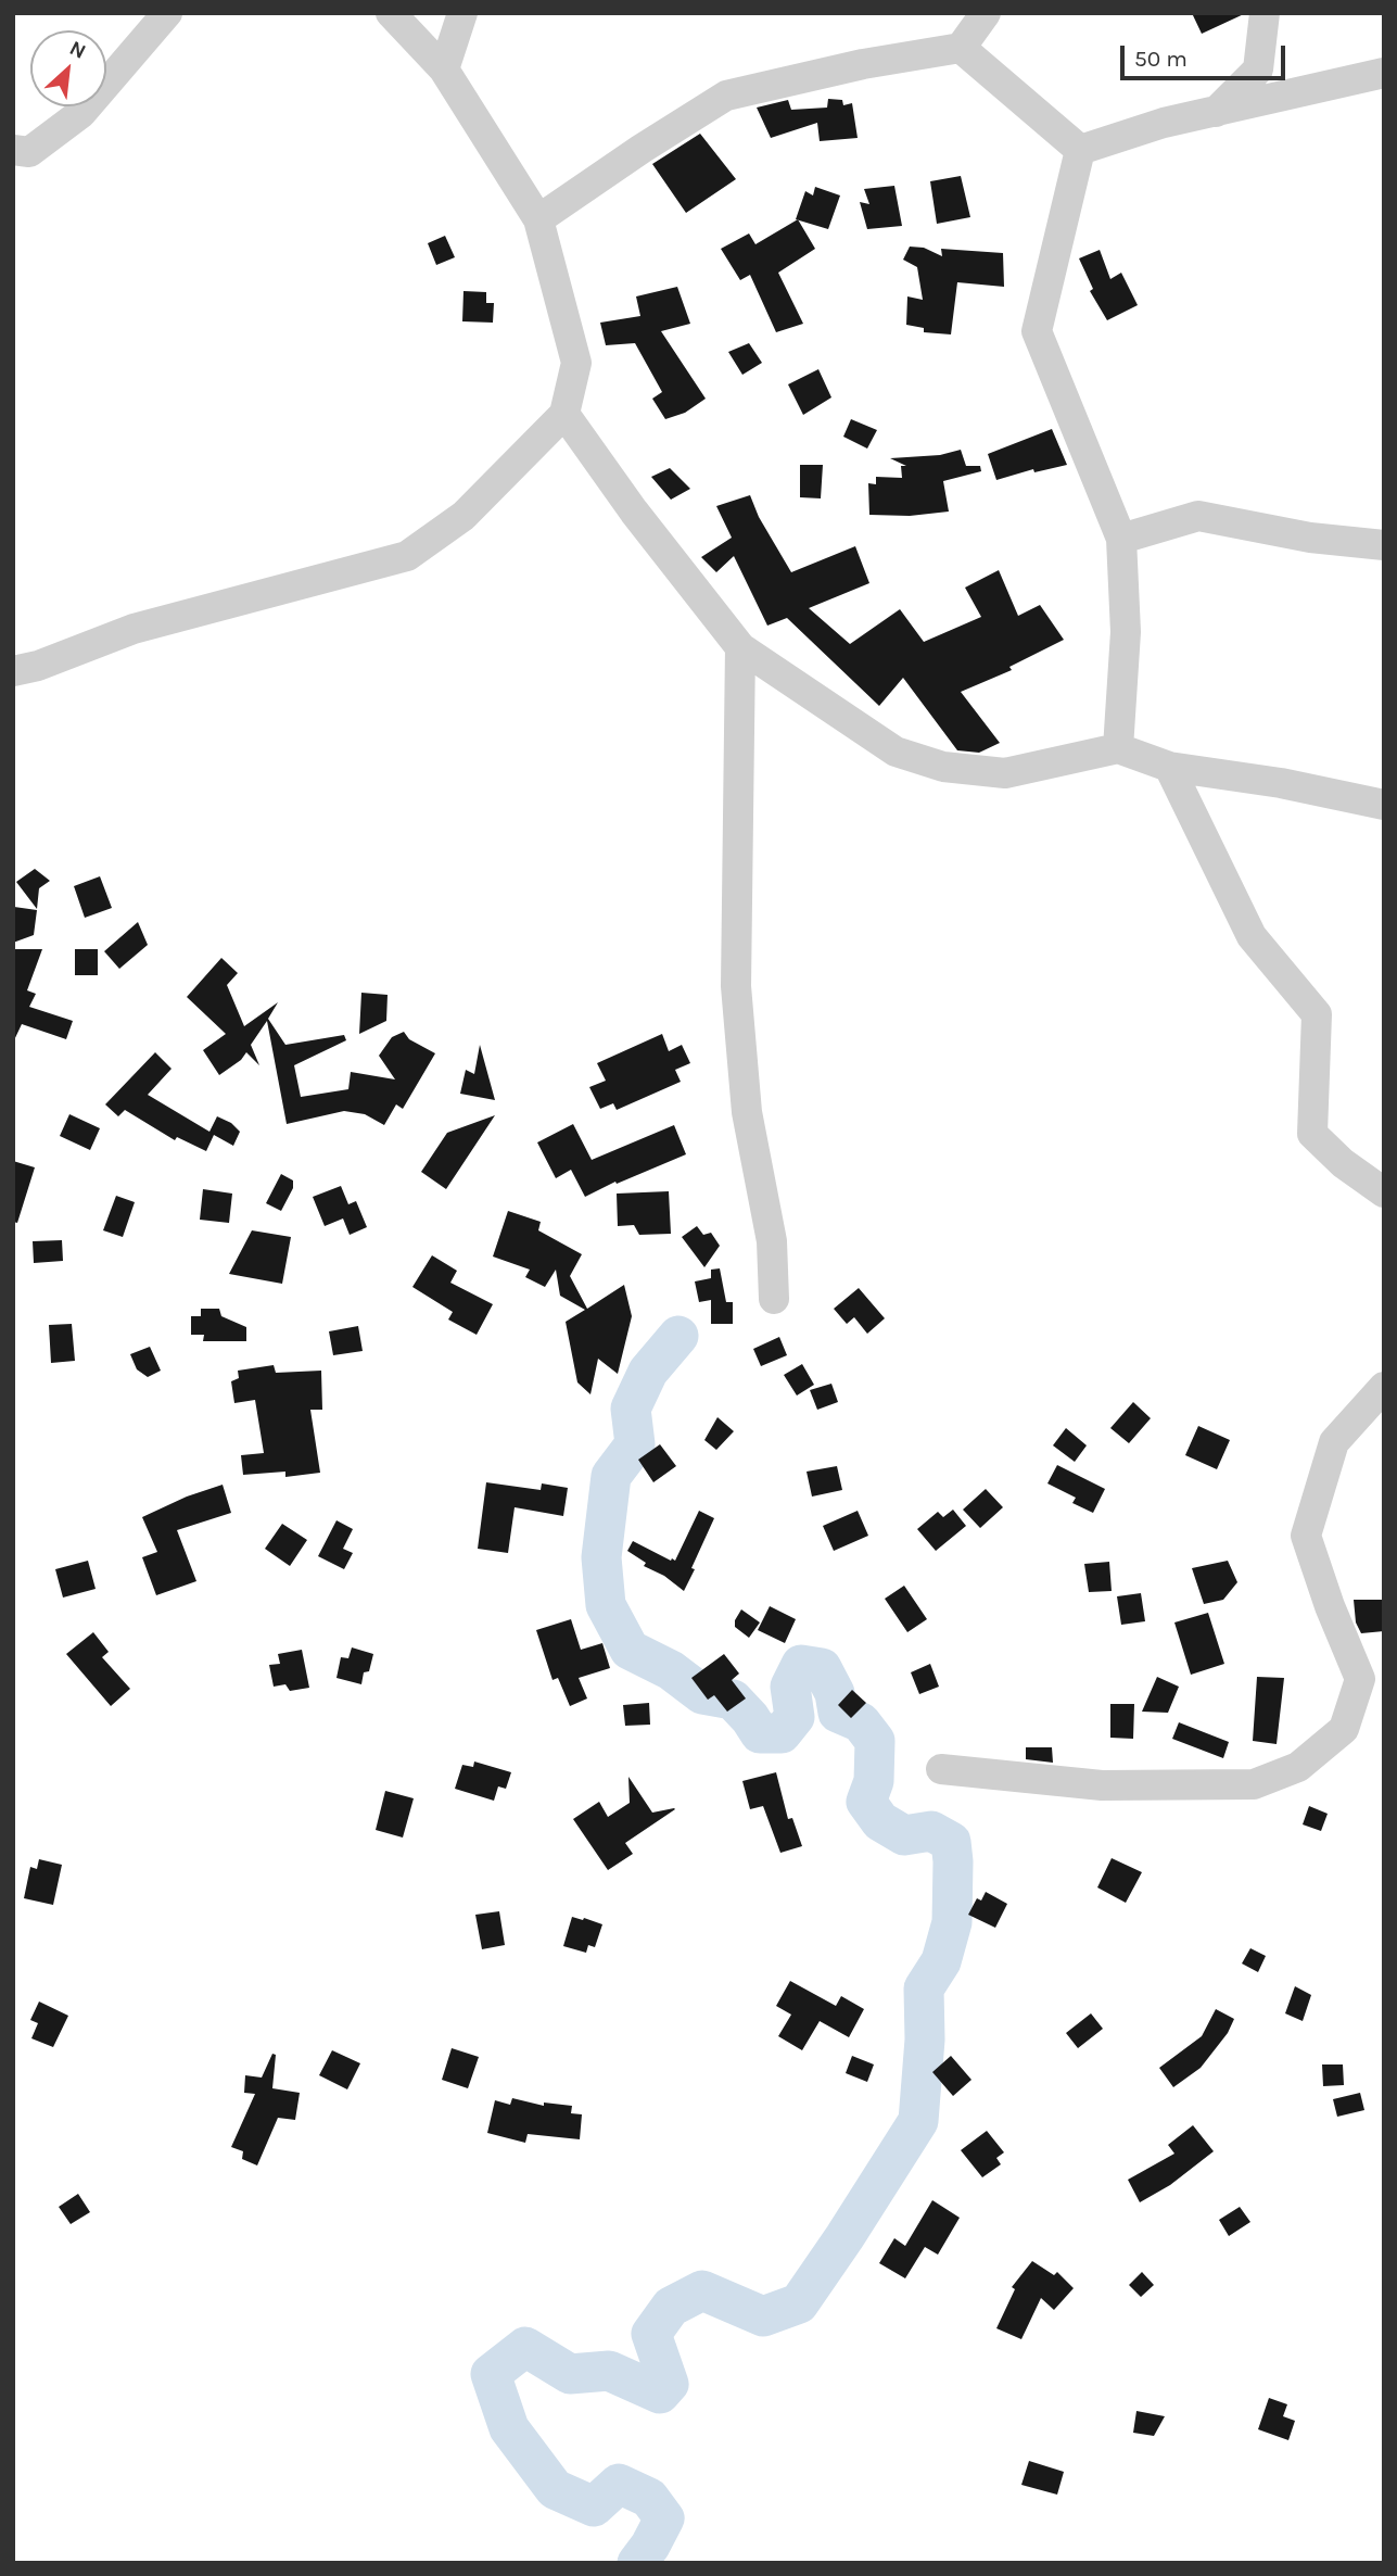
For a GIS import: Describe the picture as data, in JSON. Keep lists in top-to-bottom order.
{
  "scale_bar": "50 m",
  "north": "top right"
}
